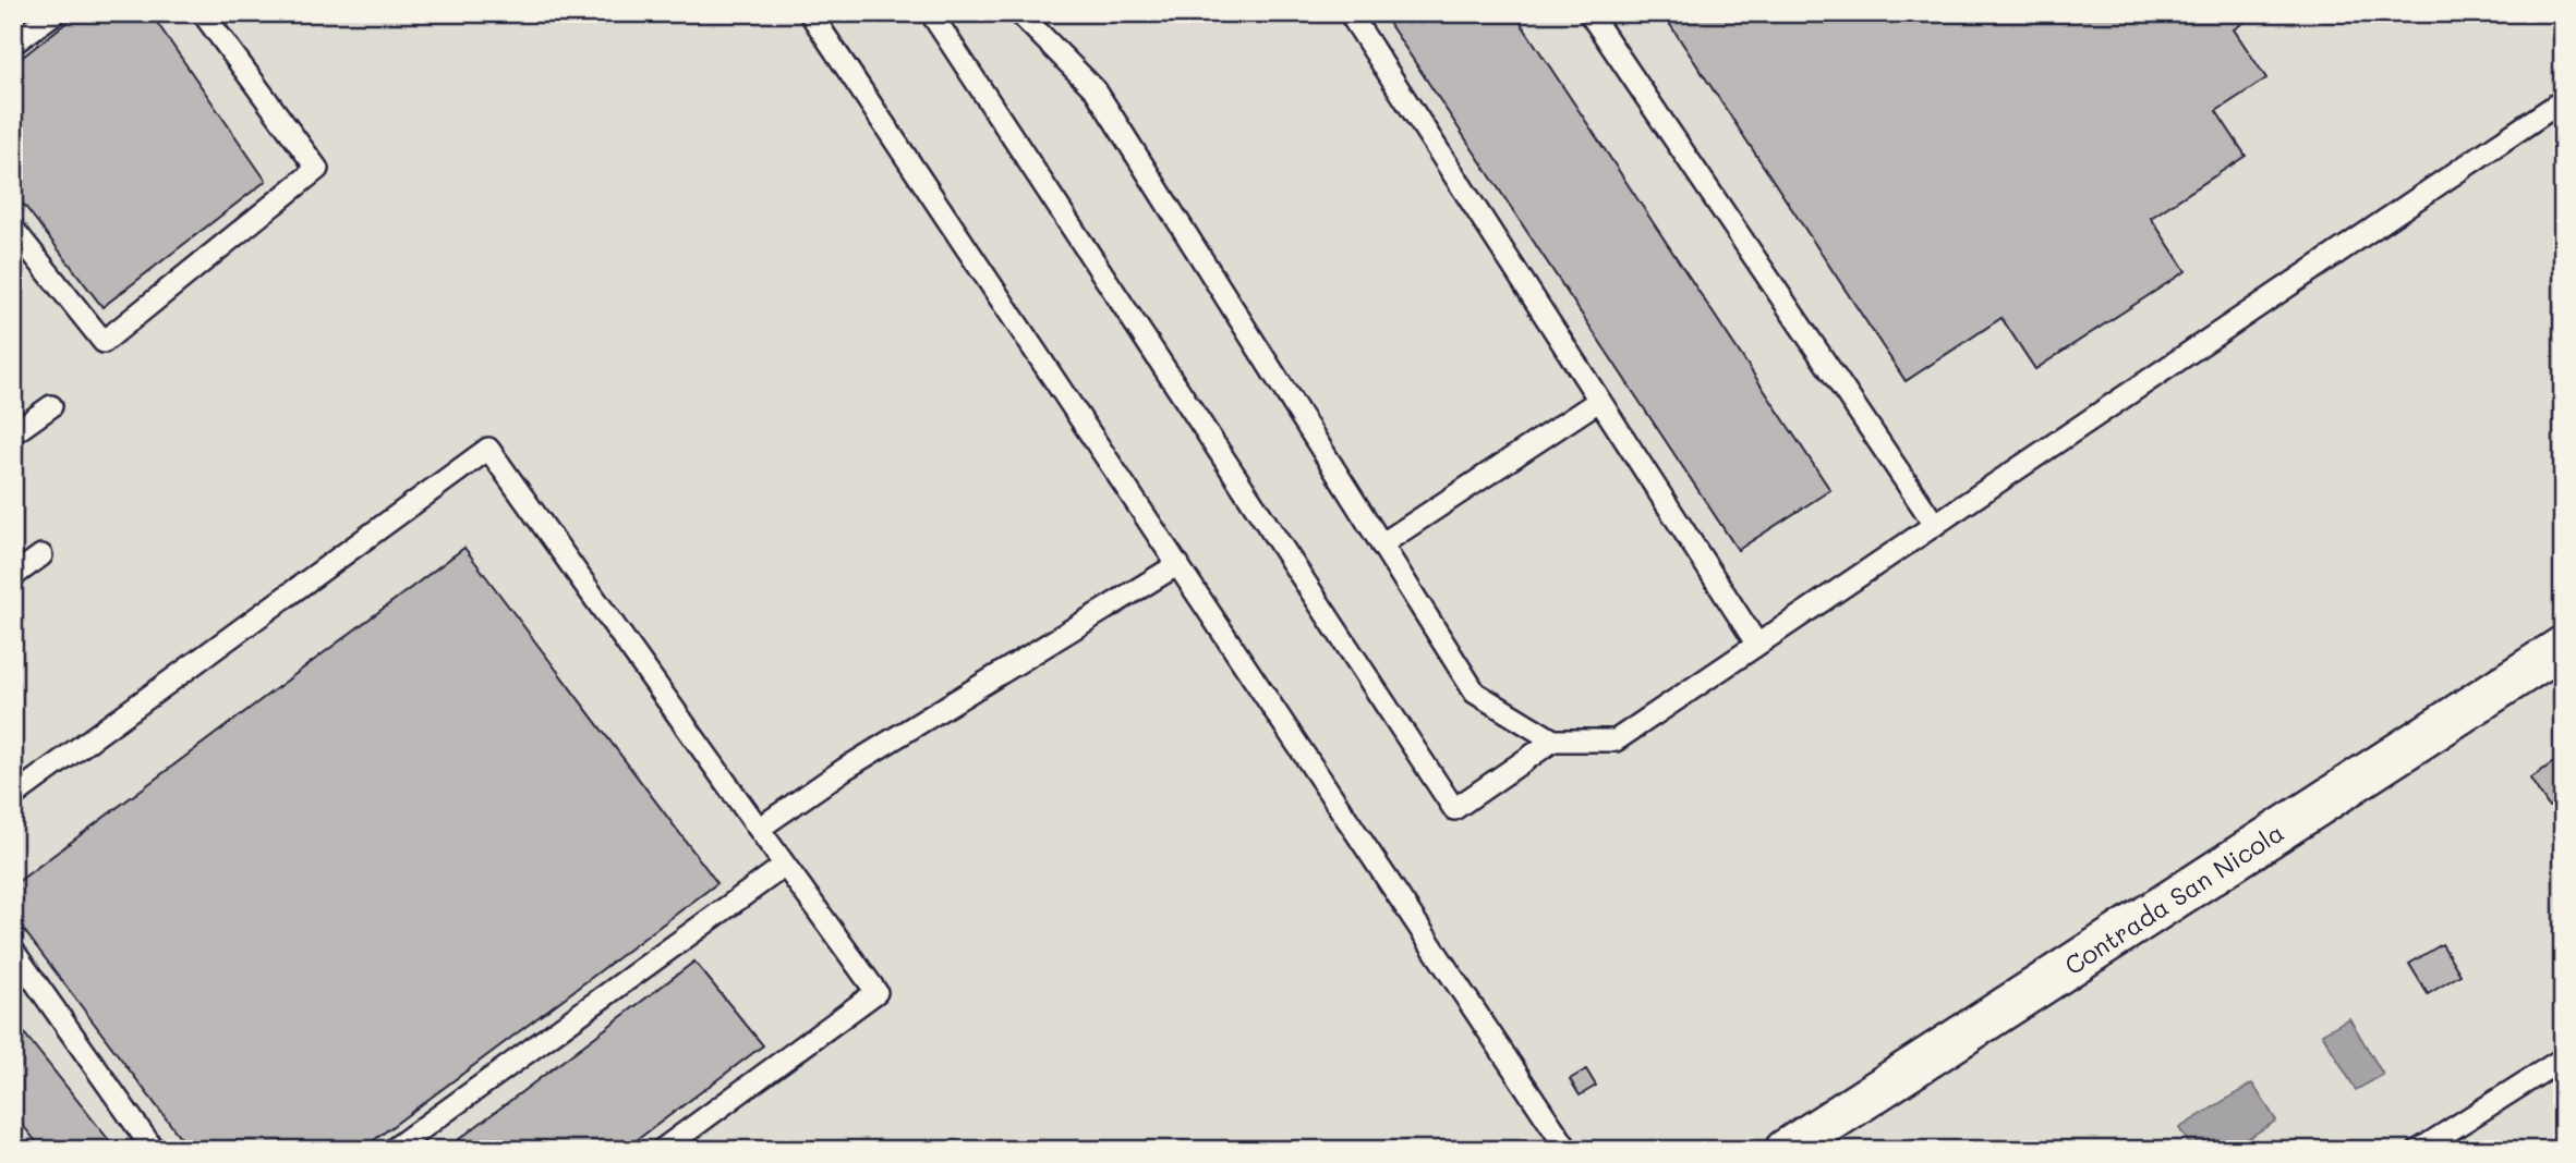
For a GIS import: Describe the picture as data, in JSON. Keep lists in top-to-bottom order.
{
  "streets": {
    "street": ["Contrada San Nicola"]
  }
}
